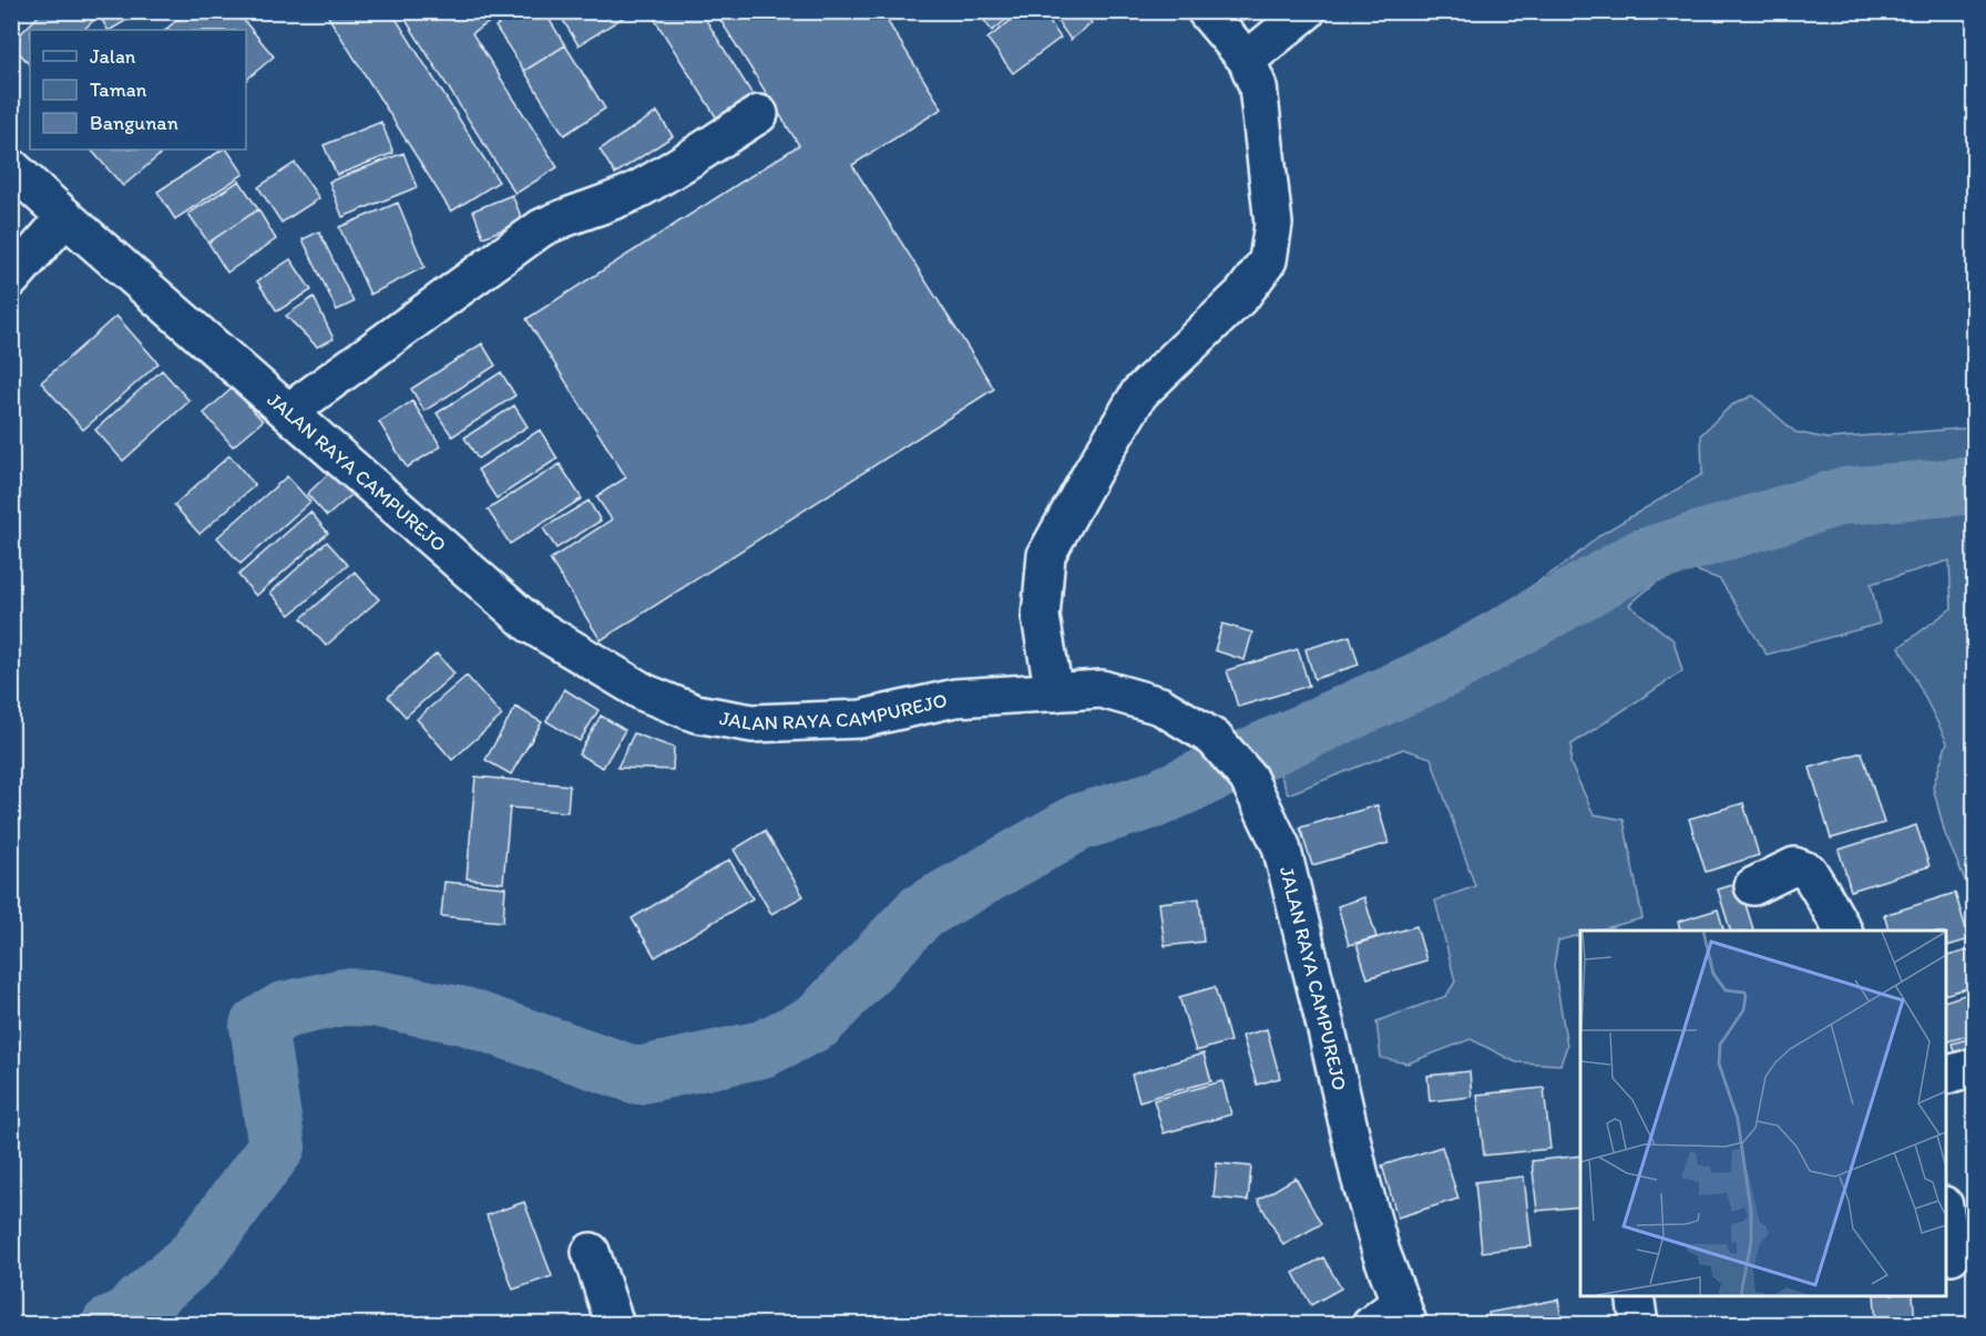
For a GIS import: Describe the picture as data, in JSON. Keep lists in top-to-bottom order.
{
  "streets": {
    "main road": ["JALAN RAYA CAMPUREJO"]
  },
  "legend": ["Jalan", "Taman", "Bangunan"]
}
